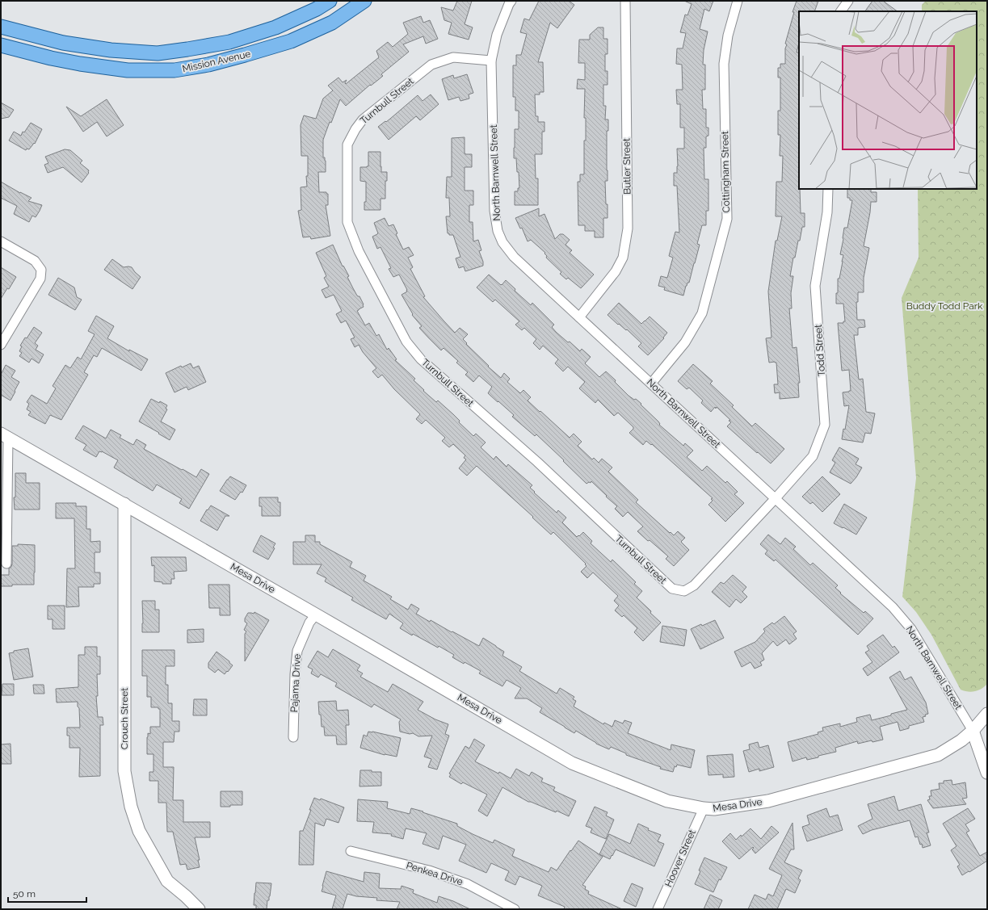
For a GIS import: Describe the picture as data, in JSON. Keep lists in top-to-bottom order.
{
  "streets": {
    "main road": ["Mission Avenue", "Mesa Drive", "Crouch Street"],
    "street": [
      "Turnbull Street",
      "Butler Street",
      "Cottingham Street",
      "North Barnwell Street",
      "Todd Street",
      "Pajama Drive",
      "Hoover Street",
      "Penkea Drive"
    ]
  },
  "crossings": [
    ["Turnbull Street", "North Barnwell Street"],
    ["Turnbull Street", "Todd Street"],
    ["Butler Street", "North Barnwell Street"],
    ["Cottingham Street", "North Barnwell Street"],
    ["North Barnwell Street", "Todd Street"],
    ["North Barnwell Street", "Mesa Drive"],
    ["Mesa Drive", "Pajama Drive"],
    ["Mesa Drive", "Crouch Street"],
    ["Mesa Drive", "Hoover Street"]
  ],
  "parks": ["Buddy Todd Park"],
  "scale_bar": "50 m"
}
